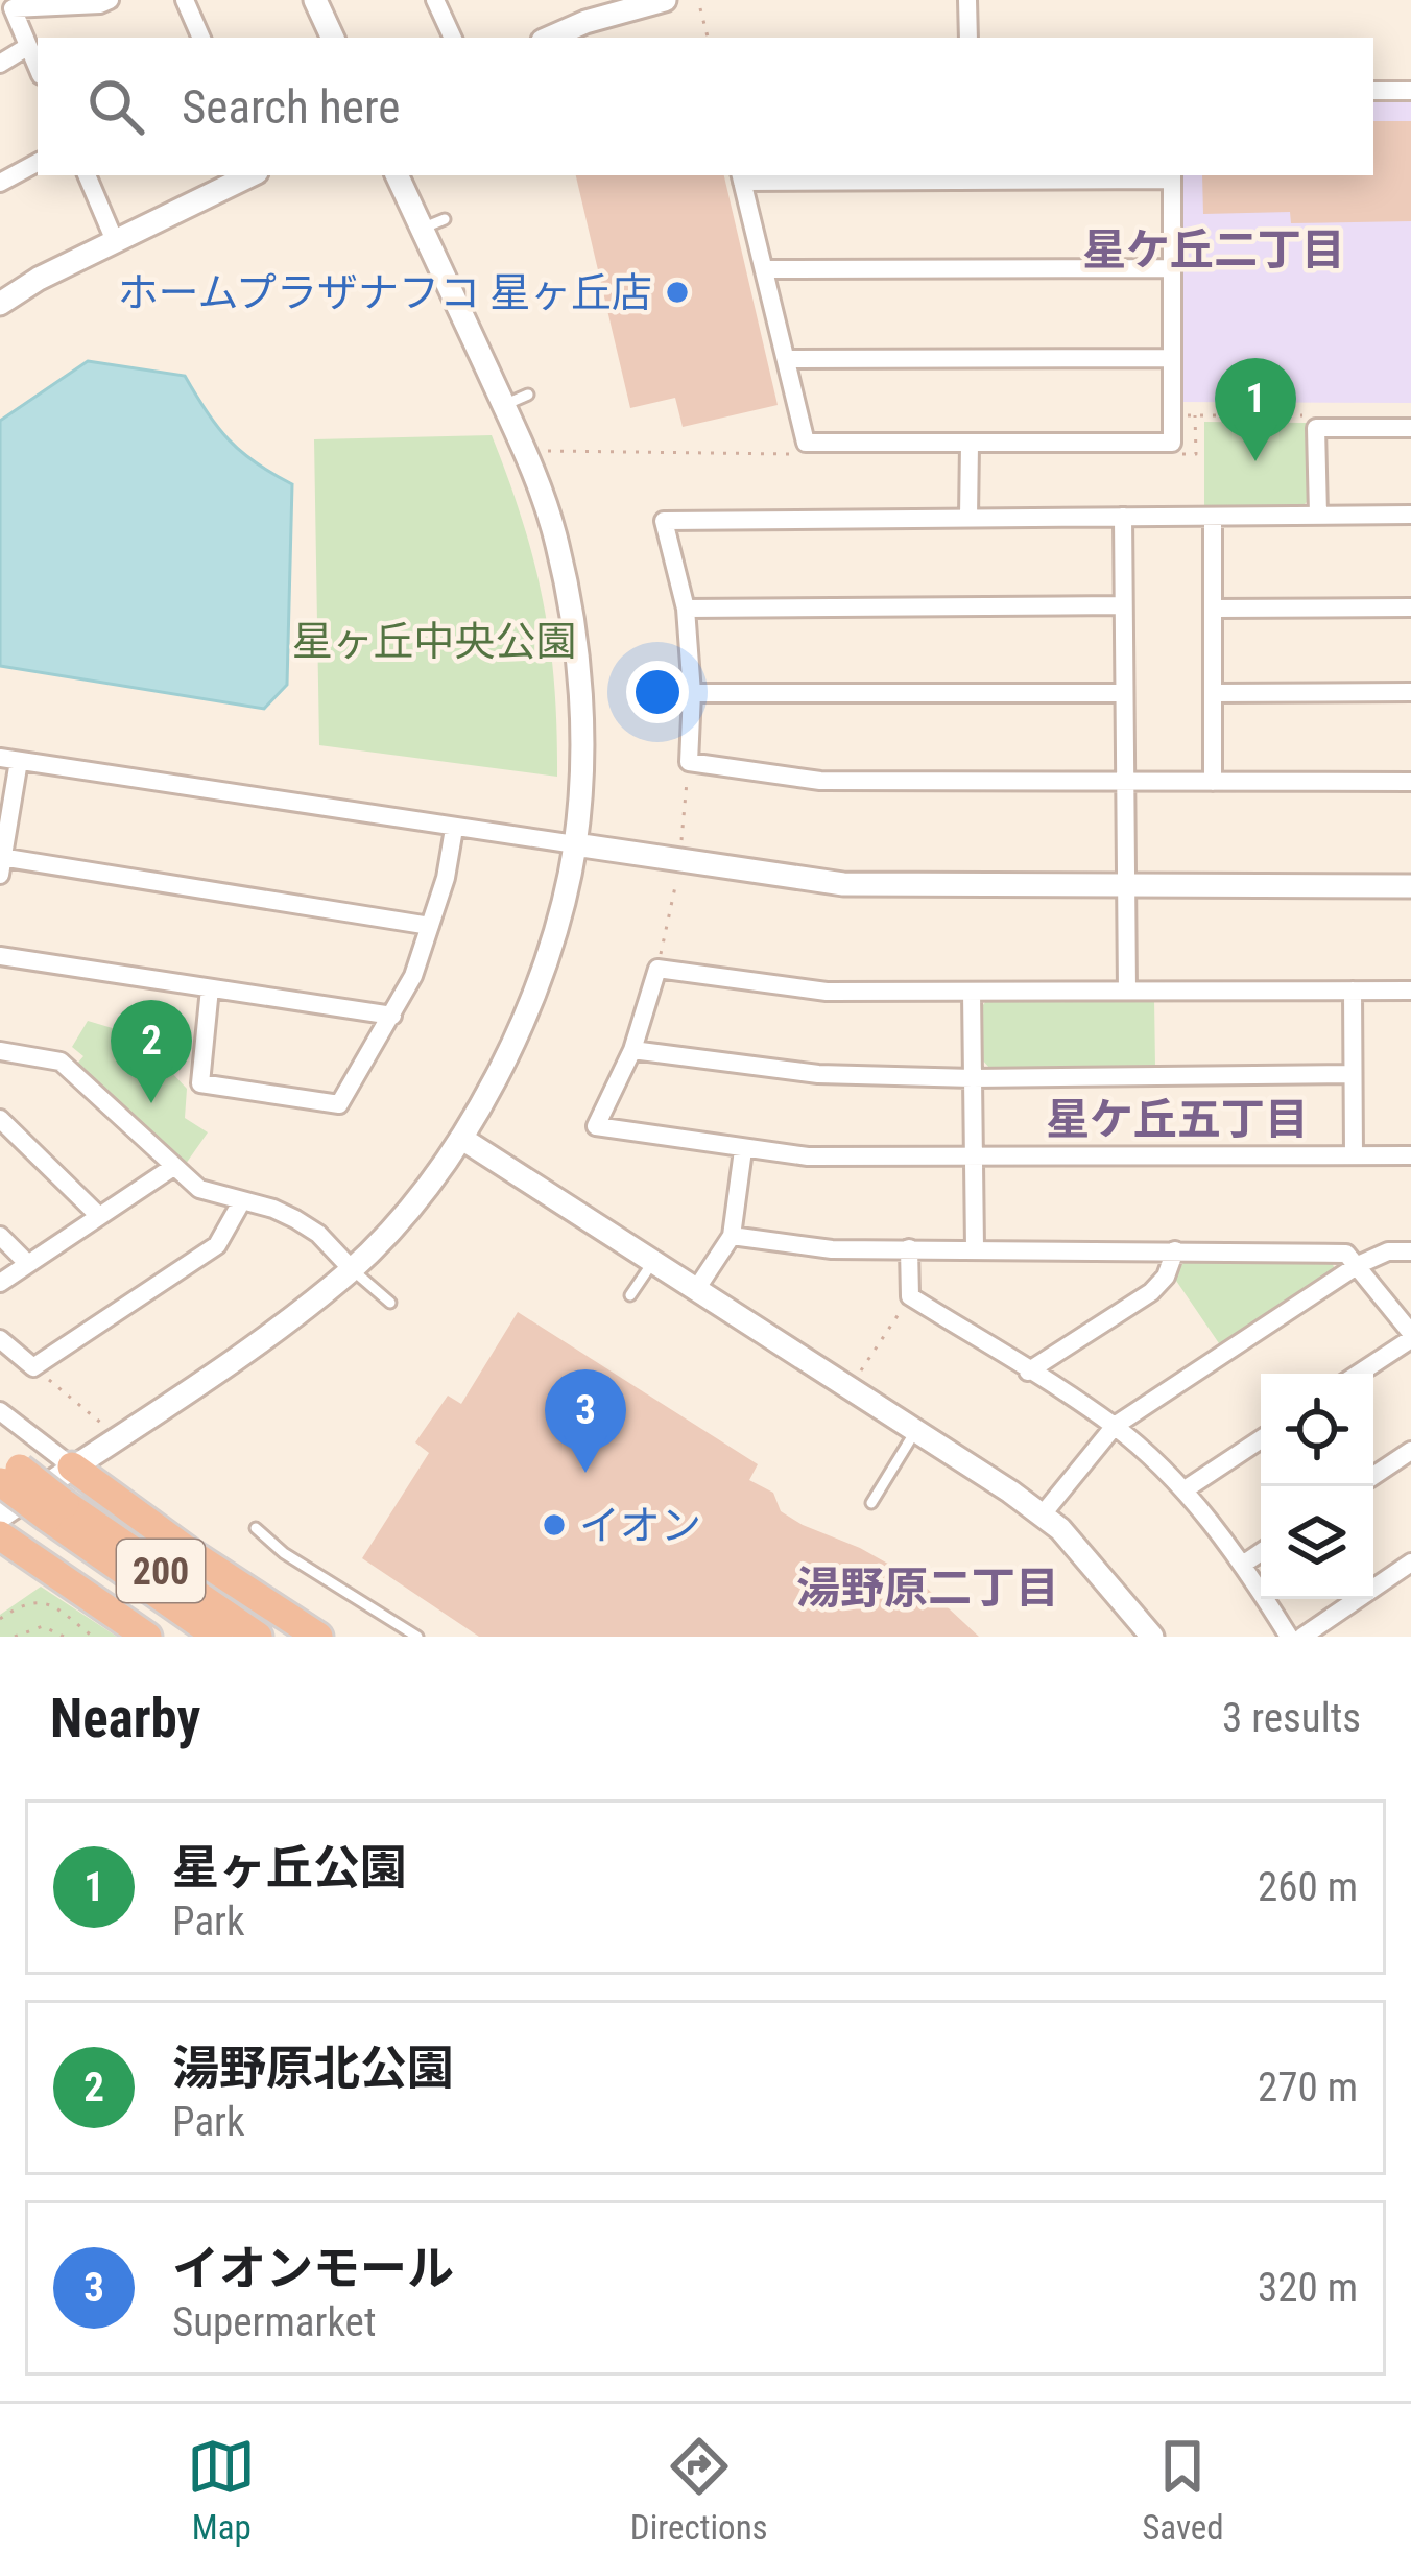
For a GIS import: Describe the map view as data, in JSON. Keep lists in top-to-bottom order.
{
  "streets": {
    "highway": ["200"]
  },
  "districts": ["星ケ丘二丁目", "星ケ丘五丁目", "湯野原二丁目"],
  "parks": ["星ヶ丘中央公園"],
  "places": ["ホームプラザナフコ 星ヶ丘店", "イオン"],
  "page": {
    "search": "Search here",
    "pins": ["1", "2", "3"],
    "heading": ["Nearby", "3 results"],
    "list": [
      {
        "mark": "1",
        "name": "星ヶ丘公園",
        "note": "Park",
        "value": "260 m"
      },
      {
        "mark": "2",
        "name": "湯野原北公園",
        "note": "Park",
        "value": "270 m"
      },
      {
        "mark": "3",
        "name": "イオンモール",
        "note": "Supermarket",
        "value": "320 m"
      }
    ],
    "nav": ["Map", "Directions", "Saved"]
  }
}
